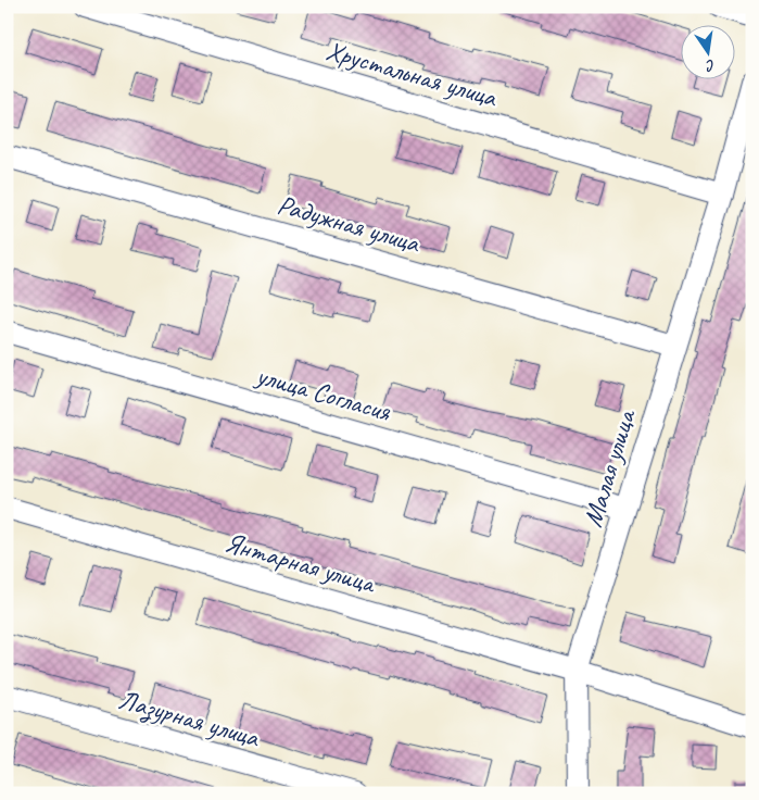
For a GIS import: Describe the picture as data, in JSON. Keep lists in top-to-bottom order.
{
  "streets": {
    "street": [
      "Хрустальная улица",
      "Радужная улица",
      "улица Согласия",
      "Малая улица",
      "Янтарная улица",
      "Лазурная улица"
    ]
  },
  "crossings": [
    ["Хрустальная улица", "Малая улица"],
    ["Радужная улица", "Малая улица"],
    ["улица Согласия", "Малая улица"],
    ["Малая улица", "Янтарная улица"]
  ],
  "north": "bottom"
}
